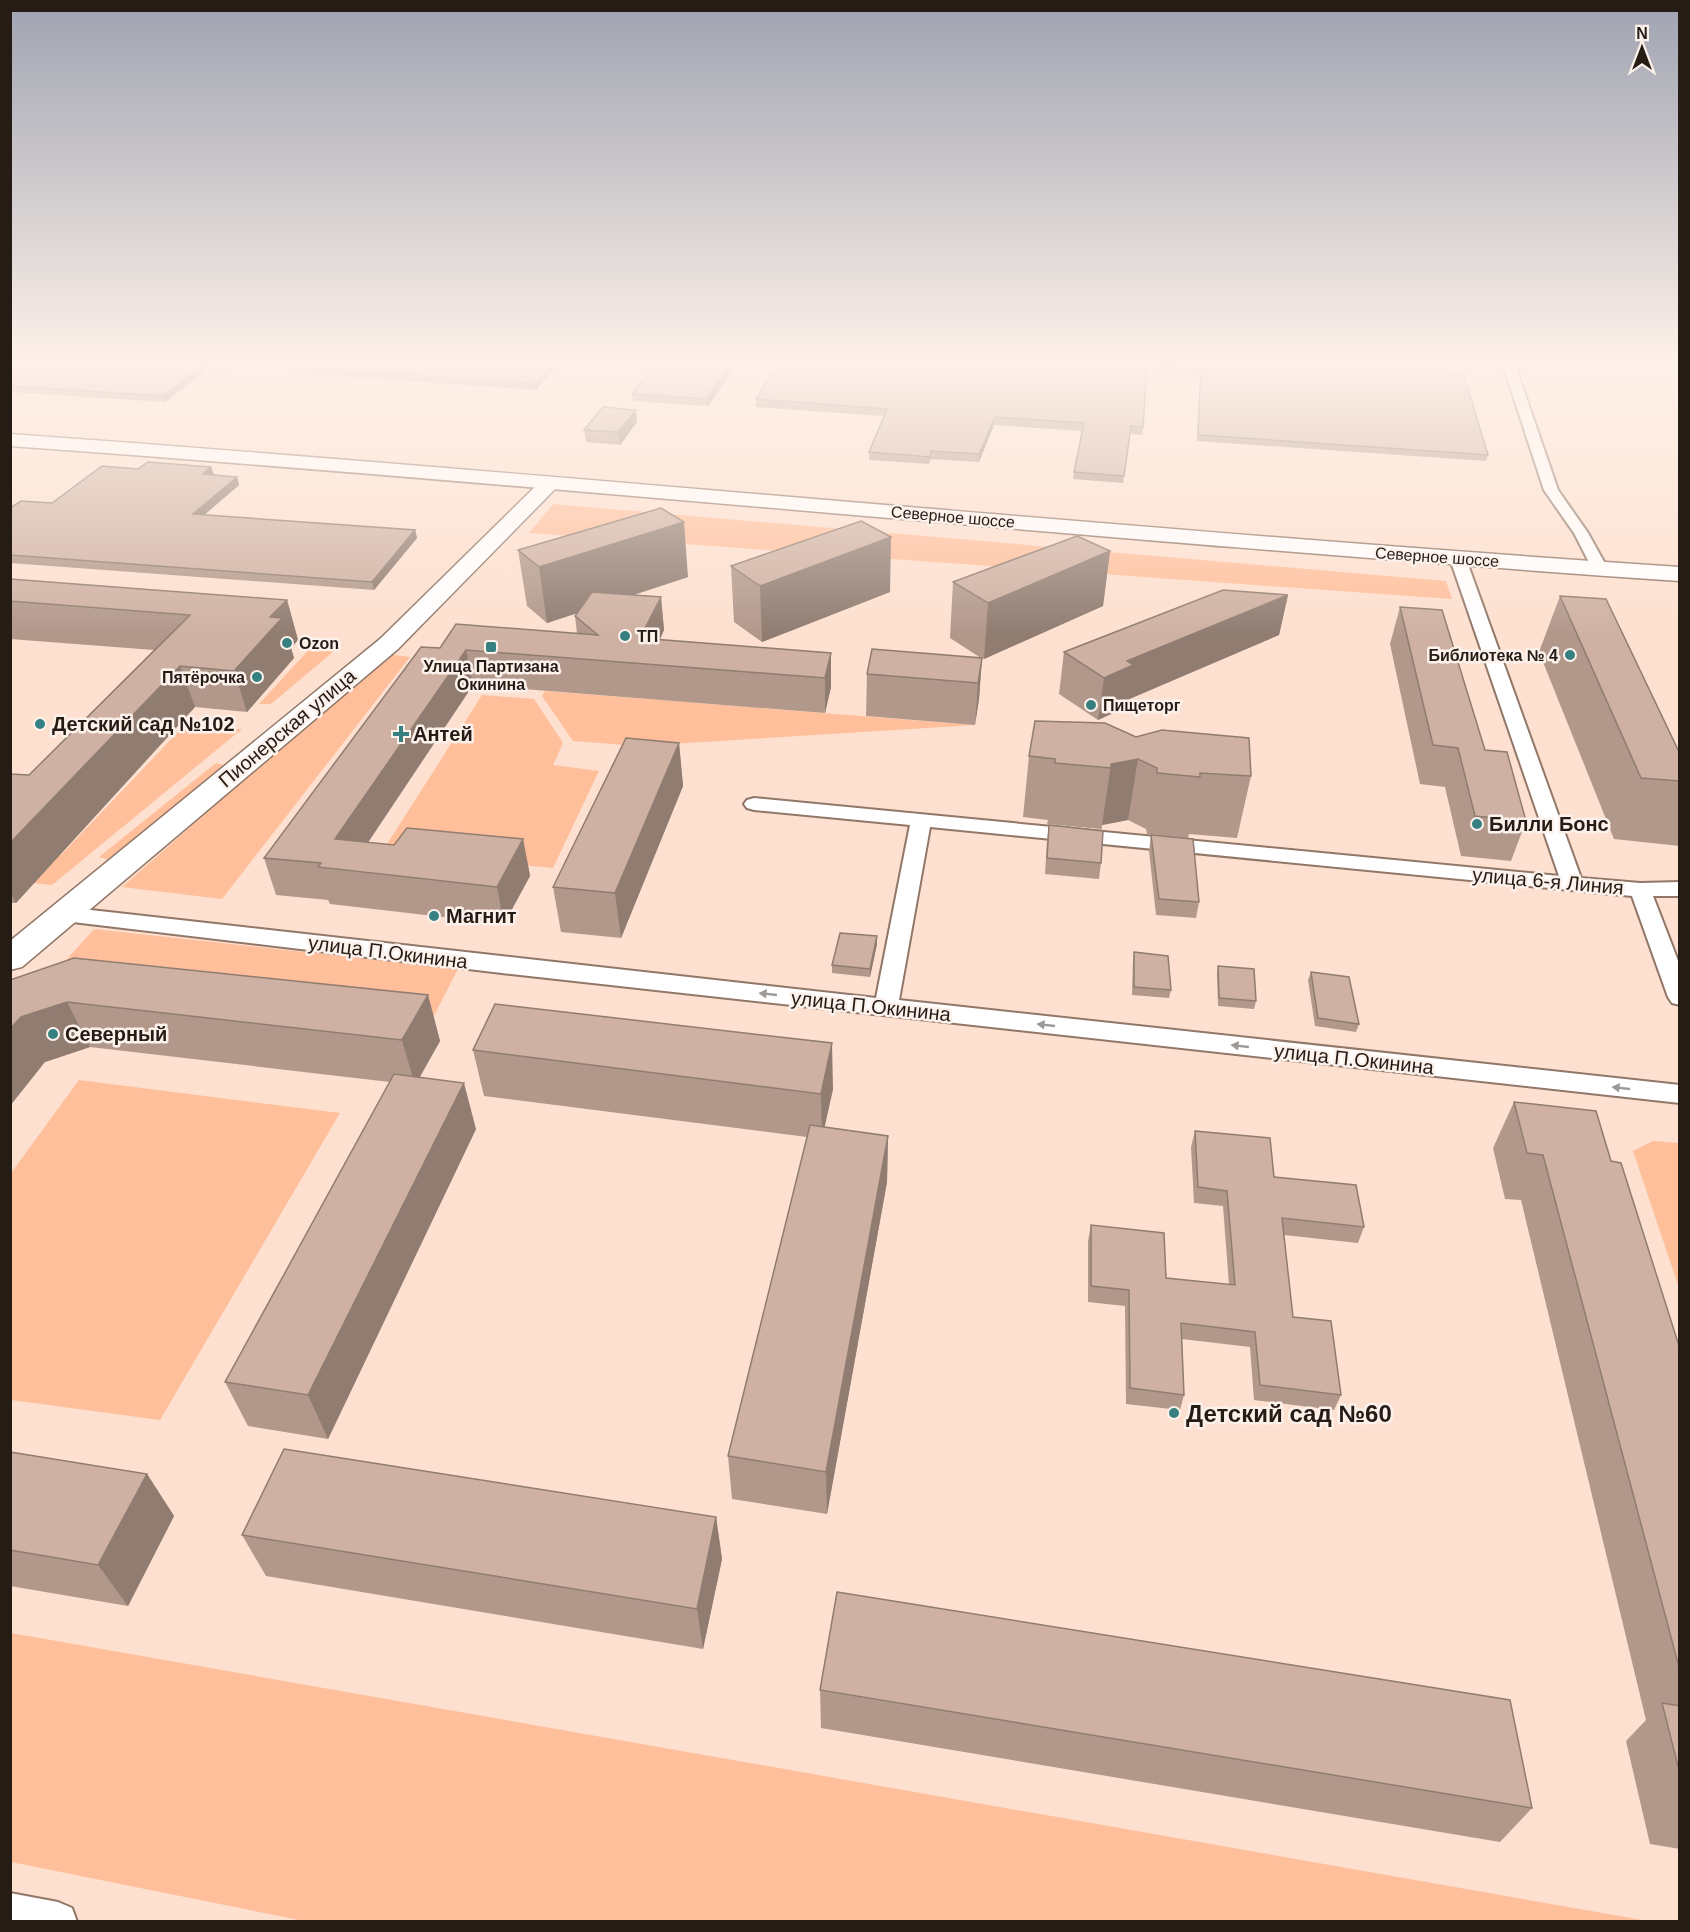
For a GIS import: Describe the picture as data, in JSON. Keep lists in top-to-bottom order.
{
  "streets": {
    "main road": ["Северное шоссе", "Пионерская улица"],
    "street": ["улица 6-я Линия", "улица П.Окинина"]
  },
  "crossings": [
    ["Северное шоссе", "Пионерская улица"],
    ["Пионерская улица", "улица П.Окинина"]
  ],
  "one_way": ["улица П.Окинина"],
  "places": {
    "other": [
      "ТП",
      "Ozon",
      "Библиотека № 4",
      "Пятёрочка",
      "Пищеторг",
      "Детский сад №102",
      "Билли Бонс",
      "Магнит",
      "Северный",
      "Детский сад №60"
    ],
    "transit": ["Улица Партизана Окинина"],
    "health": ["Антей"]
  },
  "north": "top"
}
